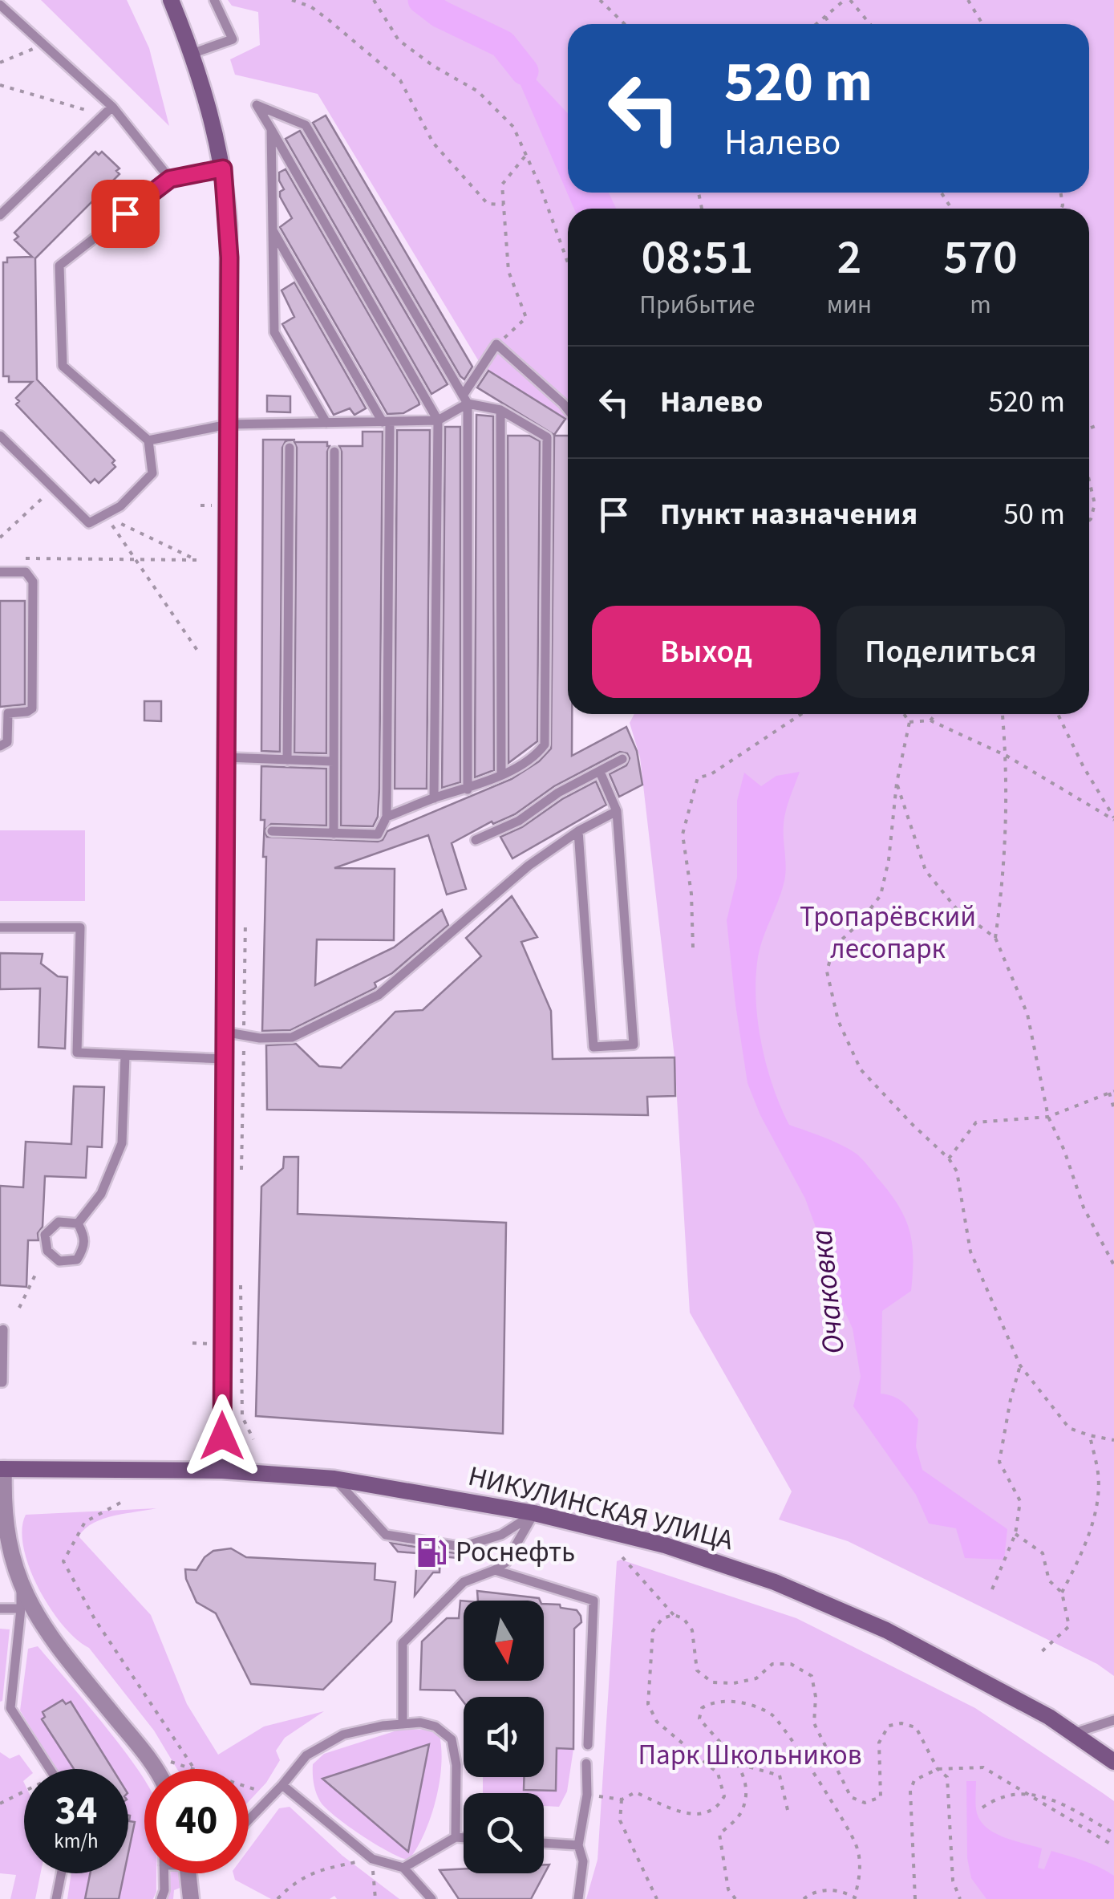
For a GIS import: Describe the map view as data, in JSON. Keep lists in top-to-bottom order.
{
  "streets": {
    "street": ["НИКУЛИНСКАЯ УЛИЦА"]
  },
  "water": ["Очаковка"],
  "parks": ["Тропарёвский лесопарк", "Парк Школьников"],
  "places": {
    "fuel station": ["Роснефть"]
  },
  "north": "bottom",
  "page": {
    "turn": ["520 m", "Налево"],
    "eta": [
      "08:51",
      "Прибытие",
      "2",
      "мин",
      "570",
      "m"
    ],
    "list": [
      {
        "name": "Налево",
        "value": "520 m"
      },
      {
        "name": "Пункт назначения",
        "value": "50 m"
      }
    ],
    "buttons": ["Выход", "Поделиться"],
    "speed": "34 km/h",
    "limit": "40"
  }
}
